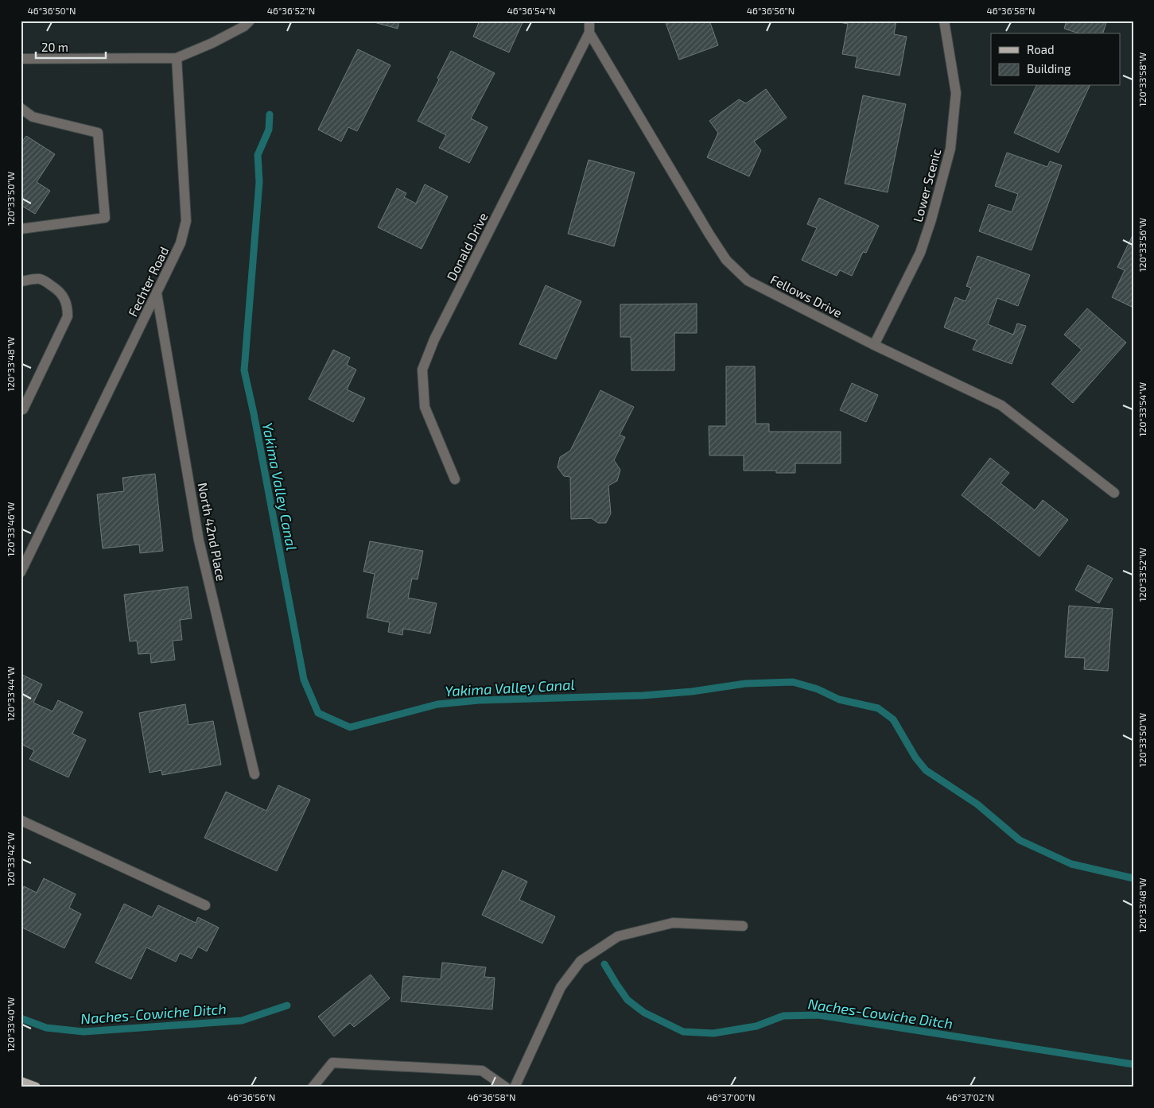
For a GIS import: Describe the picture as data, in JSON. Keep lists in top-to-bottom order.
{
  "streets": {
    "street": [
      "Lower Scenic",
      "Donald Drive",
      "Fechter Road",
      "Fellows Drive",
      "North 42nd Place"
    ]
  },
  "crossings": [
    ["Lower Scenic", "Fellows Drive"],
    ["Donald Drive", "Fellows Drive"],
    ["Fechter Road", "North 42nd Place"]
  ],
  "water": ["Yakima Valley Canal", "Naches-Cowiche Ditch"],
  "legend": ["Road", "Building"],
  "scale_bar": "20 m",
  "coordinates": [
    "46°36'50\"N",
    "46°36'52\"N",
    "46°36'54\"N",
    "46°36'56\"N",
    "46°36'58\"N",
    "120°33'58\"W",
    "120°33'50\"W",
    "120°33'56\"W",
    "120°33'48\"W",
    "120°33'54\"W",
    "120°33'46\"W",
    "120°33'52\"W",
    "120°33'44\"W",
    "120°33'42\"W",
    "120°33'40\"W",
    "46°37'00\"N",
    "46°37'02\"N"
  ]
}
